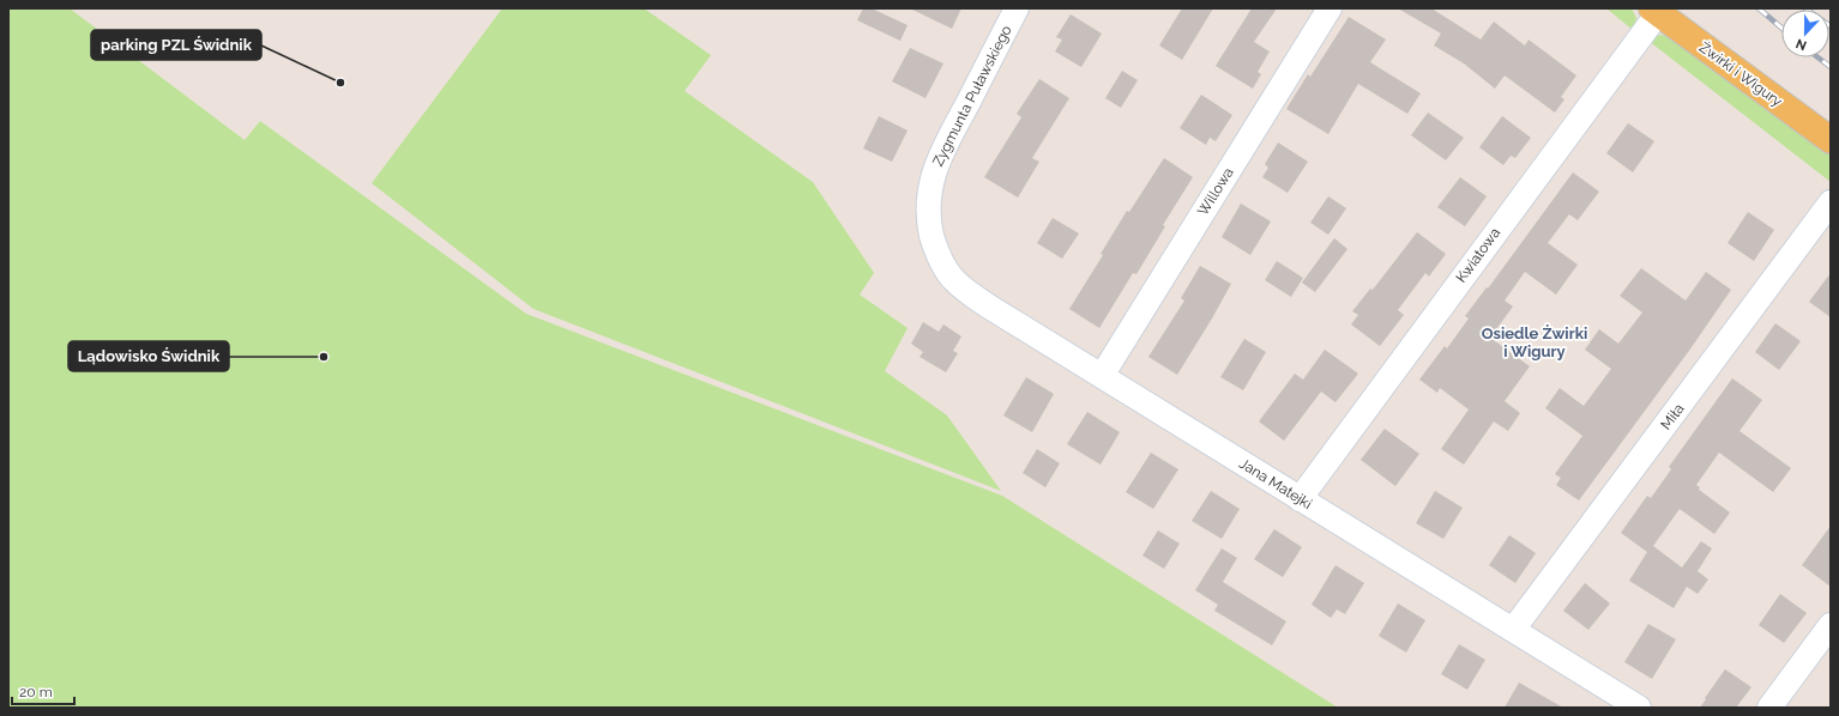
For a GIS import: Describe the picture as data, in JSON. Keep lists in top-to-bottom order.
{
  "streets": {
    "main road": ["Żwirki i Wigury"],
    "street": [
      "Zygmunta Puławskiego",
      "Willowa",
      "Kwiatowa",
      "Miła",
      "Jana Matejki"
    ]
  },
  "crossings": [
    ["Żwirki i Wigury", "Kwiatowa"],
    ["Zygmunta Puławskiego", "Jana Matejki"],
    ["Willowa", "Jana Matejki"],
    ["Kwiatowa", "Jana Matejki"],
    ["Miła", "Jana Matejki"]
  ],
  "districts": ["Osiedle Żwirki i Wigury"],
  "places": ["parking PZL Świdnik", "Lądowisko Świdnik"],
  "scale_bar": "20 m",
  "north": "bottom"
}
